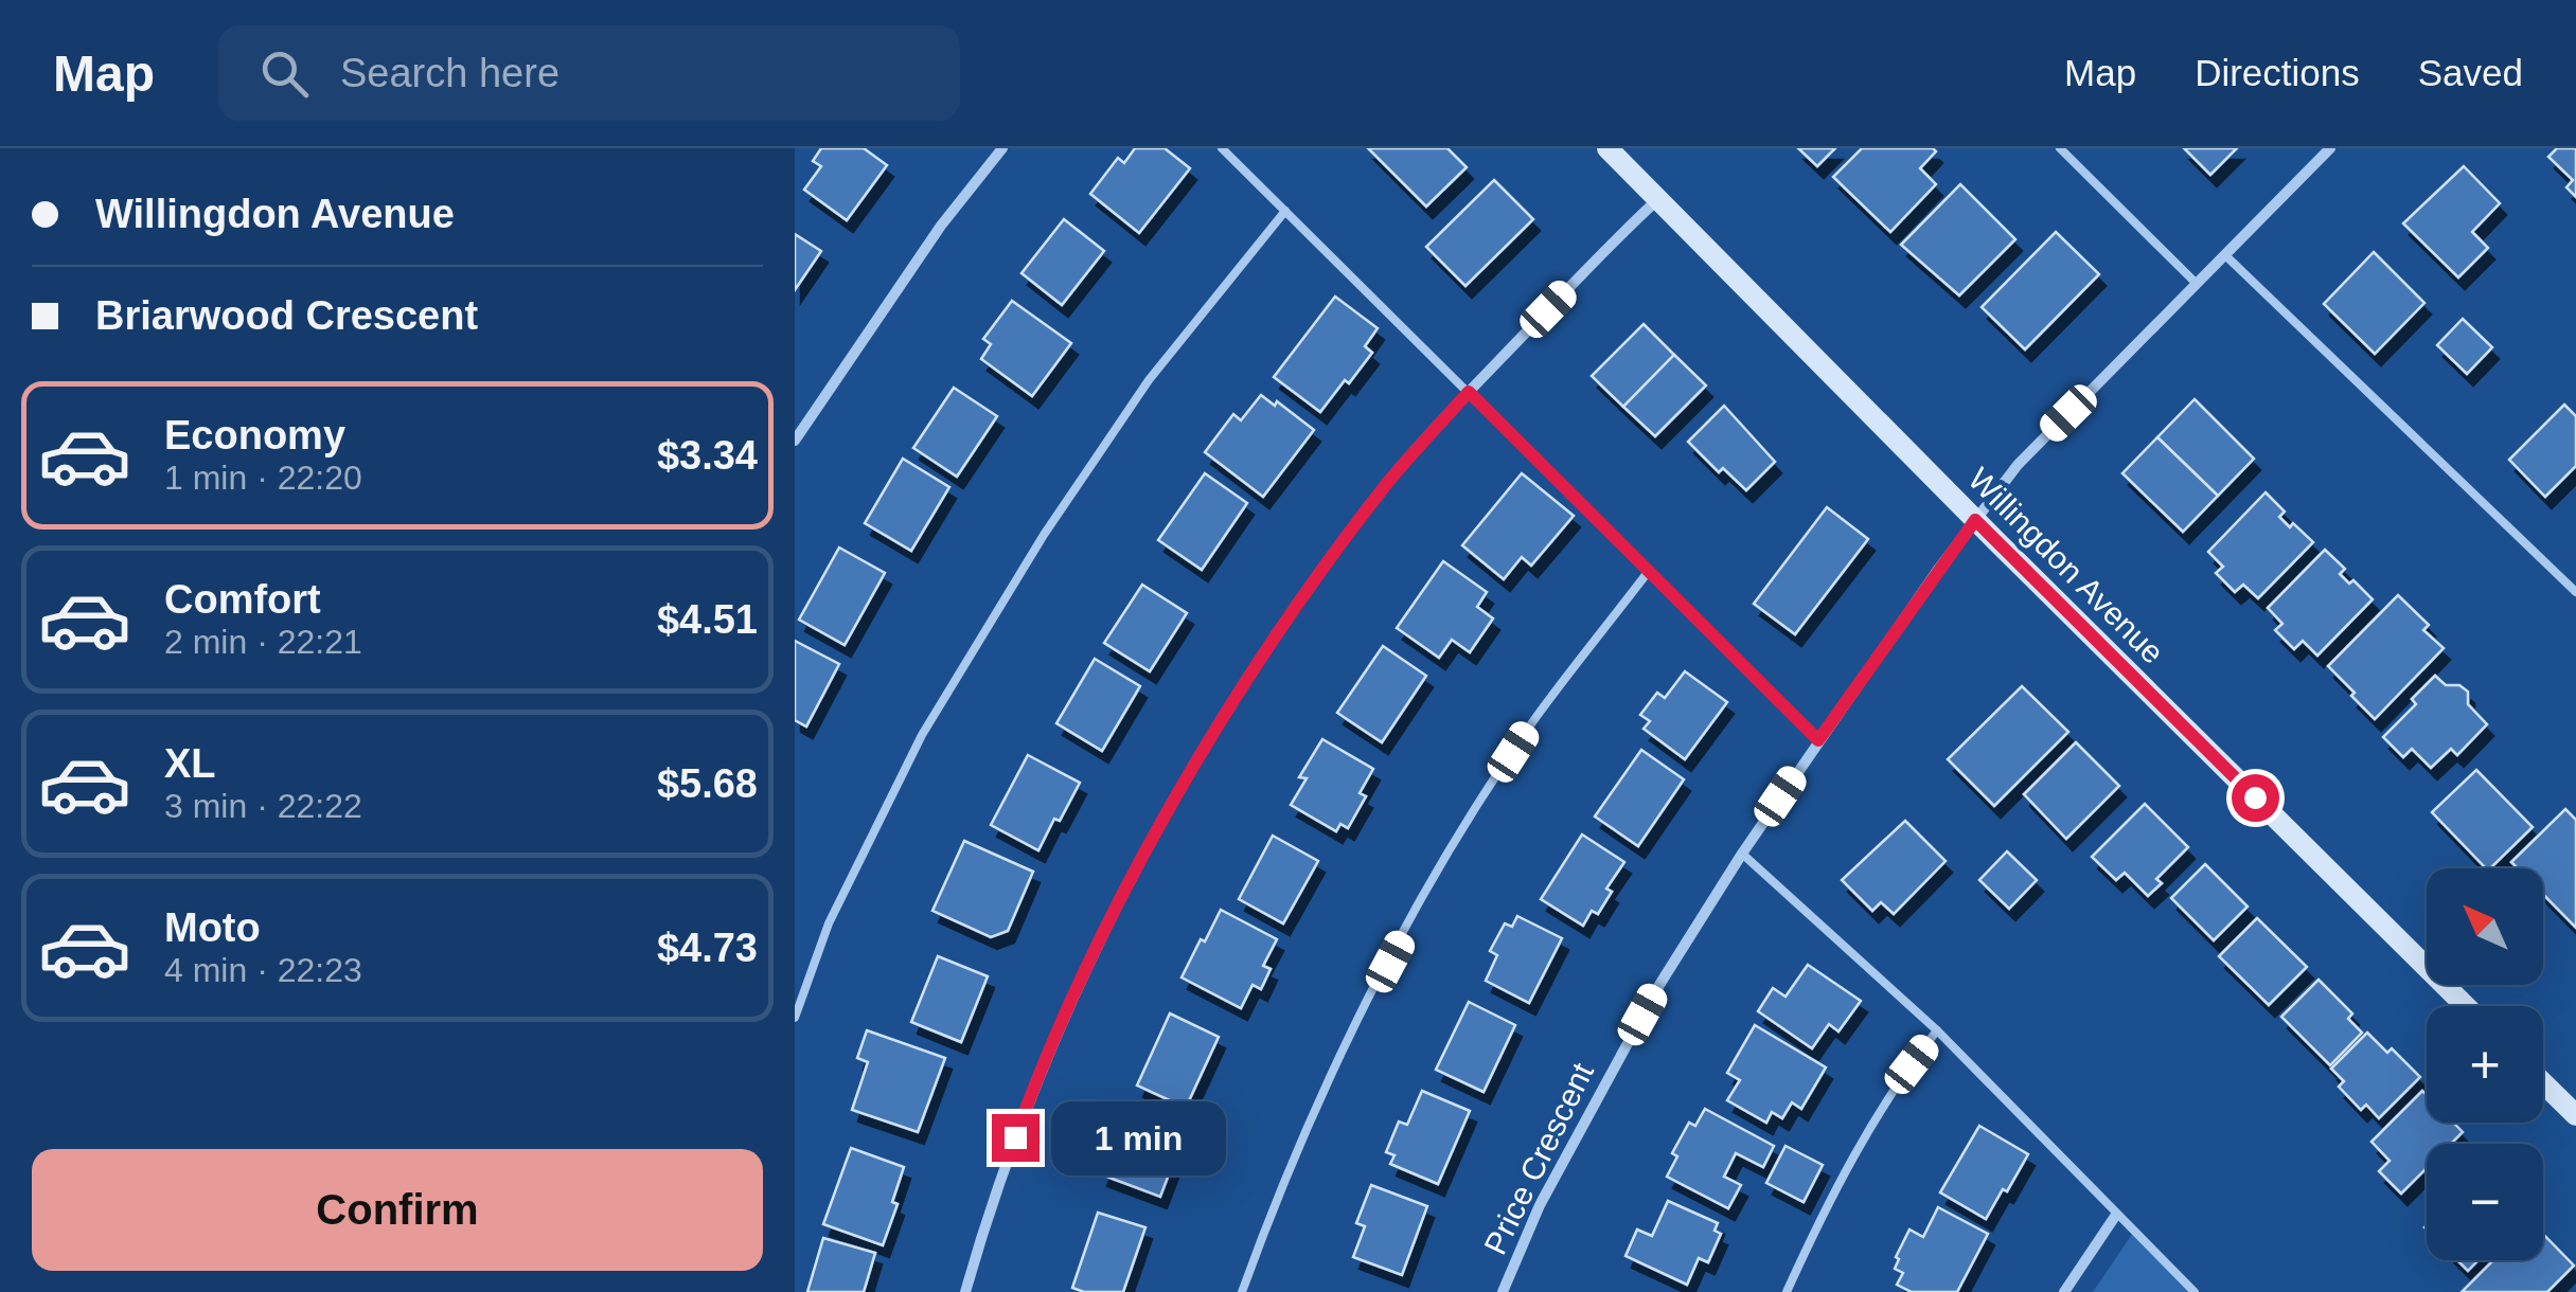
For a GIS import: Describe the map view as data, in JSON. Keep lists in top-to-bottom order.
{
  "streets": {
    "main road": ["Willingdon Avenue"],
    "street": ["Price Crescent"]
  },
  "crossings": [
    ["Willingdon Avenue", "Price Crescent"]
  ],
  "north": "top left",
  "page": {
    "header": "Map",
    "search": "Search here",
    "nav": ["Map", "Directions", "Saved"],
    "banner": ["Willingdon Avenue", "Briarwood Crescent"],
    "list": [
      {
        "name": "Economy",
        "note": "1 min · 22:20",
        "value": "$3.34"
      },
      {
        "name": "Comfort",
        "note": "2 min · 22:21",
        "value": "$4.51"
      },
      {
        "name": "XL",
        "note": "3 min · 22:22",
        "value": "$5.68"
      },
      {
        "name": "Moto",
        "note": "4 min · 22:23",
        "value": "$4.73"
      }
    ],
    "map_buttons": ["+", "−"],
    "bubble": "1 min",
    "buttons": "Confirm"
  }
}
